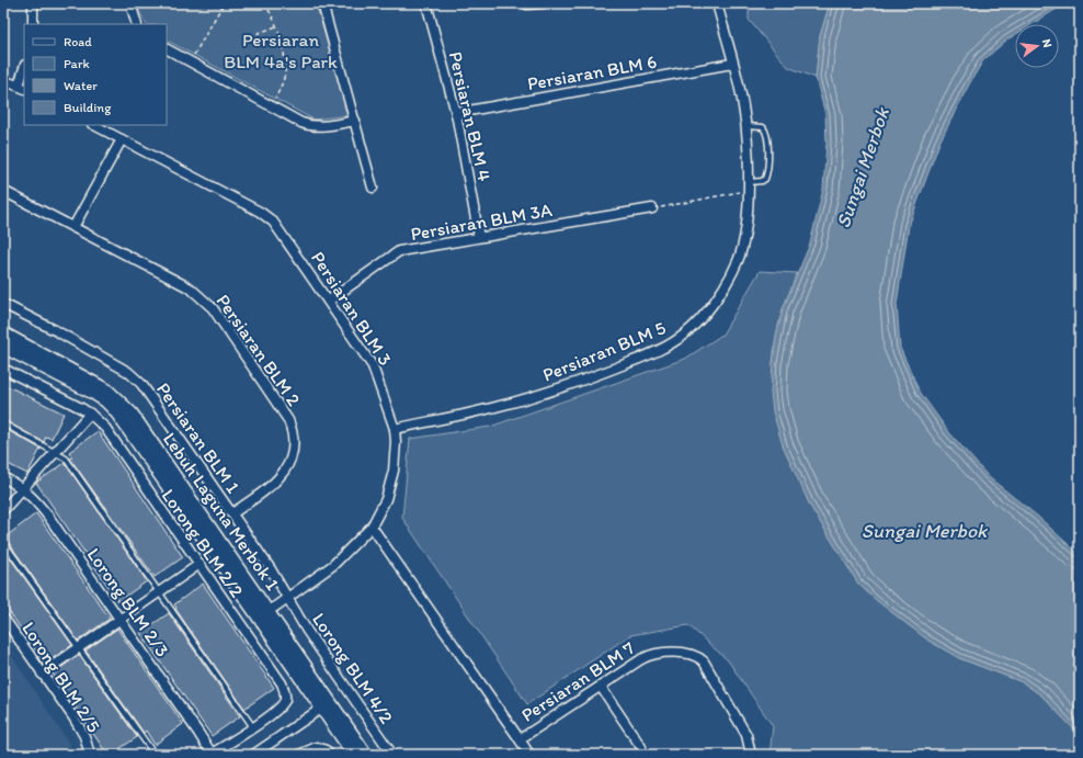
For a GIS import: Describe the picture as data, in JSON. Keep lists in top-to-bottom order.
{
  "streets": {
    "street": [
      "Persiaran BLM 6",
      "Persiaran BLM 4",
      "Persiaran BLM 3A",
      "Persiaran BLM 3",
      "Persiaran BLM 2",
      "Persiaran BLM 5",
      "Persiaran BLM 1",
      "Lebuh Laguna Merbok 1",
      "Lorong BLM 2/2",
      "Lorong BLM 2/3",
      "Lorong BLM 4/2",
      "Lorong BLM 2/5",
      "Persiaran BLM 7"
    ]
  },
  "crossings": [
    ["Persiaran BLM 6", "Persiaran BLM 4"],
    ["Persiaran BLM 6", "Persiaran BLM 5"],
    ["Persiaran BLM 4", "Persiaran BLM 3A"],
    ["Persiaran BLM 3A", "Persiaran BLM 3"],
    ["Persiaran BLM 3", "Persiaran BLM 5"],
    ["Persiaran BLM 3", "Persiaran BLM 1"],
    ["Persiaran BLM 3", "Lebuh Laguna Merbok 1"],
    ["Persiaran BLM 3", "Lorong BLM 4/2"],
    ["Persiaran BLM 3", "Persiaran BLM 7"],
    ["Persiaran BLM 2", "Persiaran BLM 1"],
    ["Persiaran BLM 1", "Lorong BLM 4/2"],
    ["Lorong BLM 2/2", "Lorong BLM 2/3"]
  ],
  "water": ["Sungai Merbok"],
  "parks": ["Persiaran BLM 4a's Park"],
  "legend": [
    "Road",
    "Park",
    "Water",
    "Building"
  ],
  "north": "right"
}
